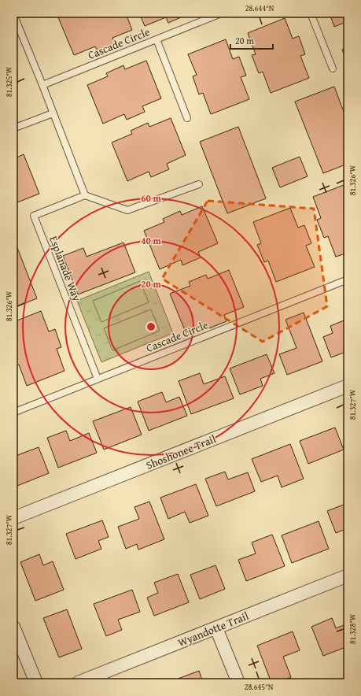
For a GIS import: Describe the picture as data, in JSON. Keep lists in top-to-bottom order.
{
  "streets": {
    "street": ["Shoshonee Trail", "Wyandotte Trail"],
    "lane": ["Cascade Circle", "Esplanade Way"]
  },
  "crossings": [
    ["Cascade Circle", "Esplanade Way"]
  ],
  "scale_bar": "20 m",
  "coordinates": [
    "28.644°N",
    "81.325°W",
    "81.326°W",
    "81.327°W",
    "81.328°W",
    "28.645°N"
  ],
  "rings": ["60 m", "40 m", "20 m"]
}
